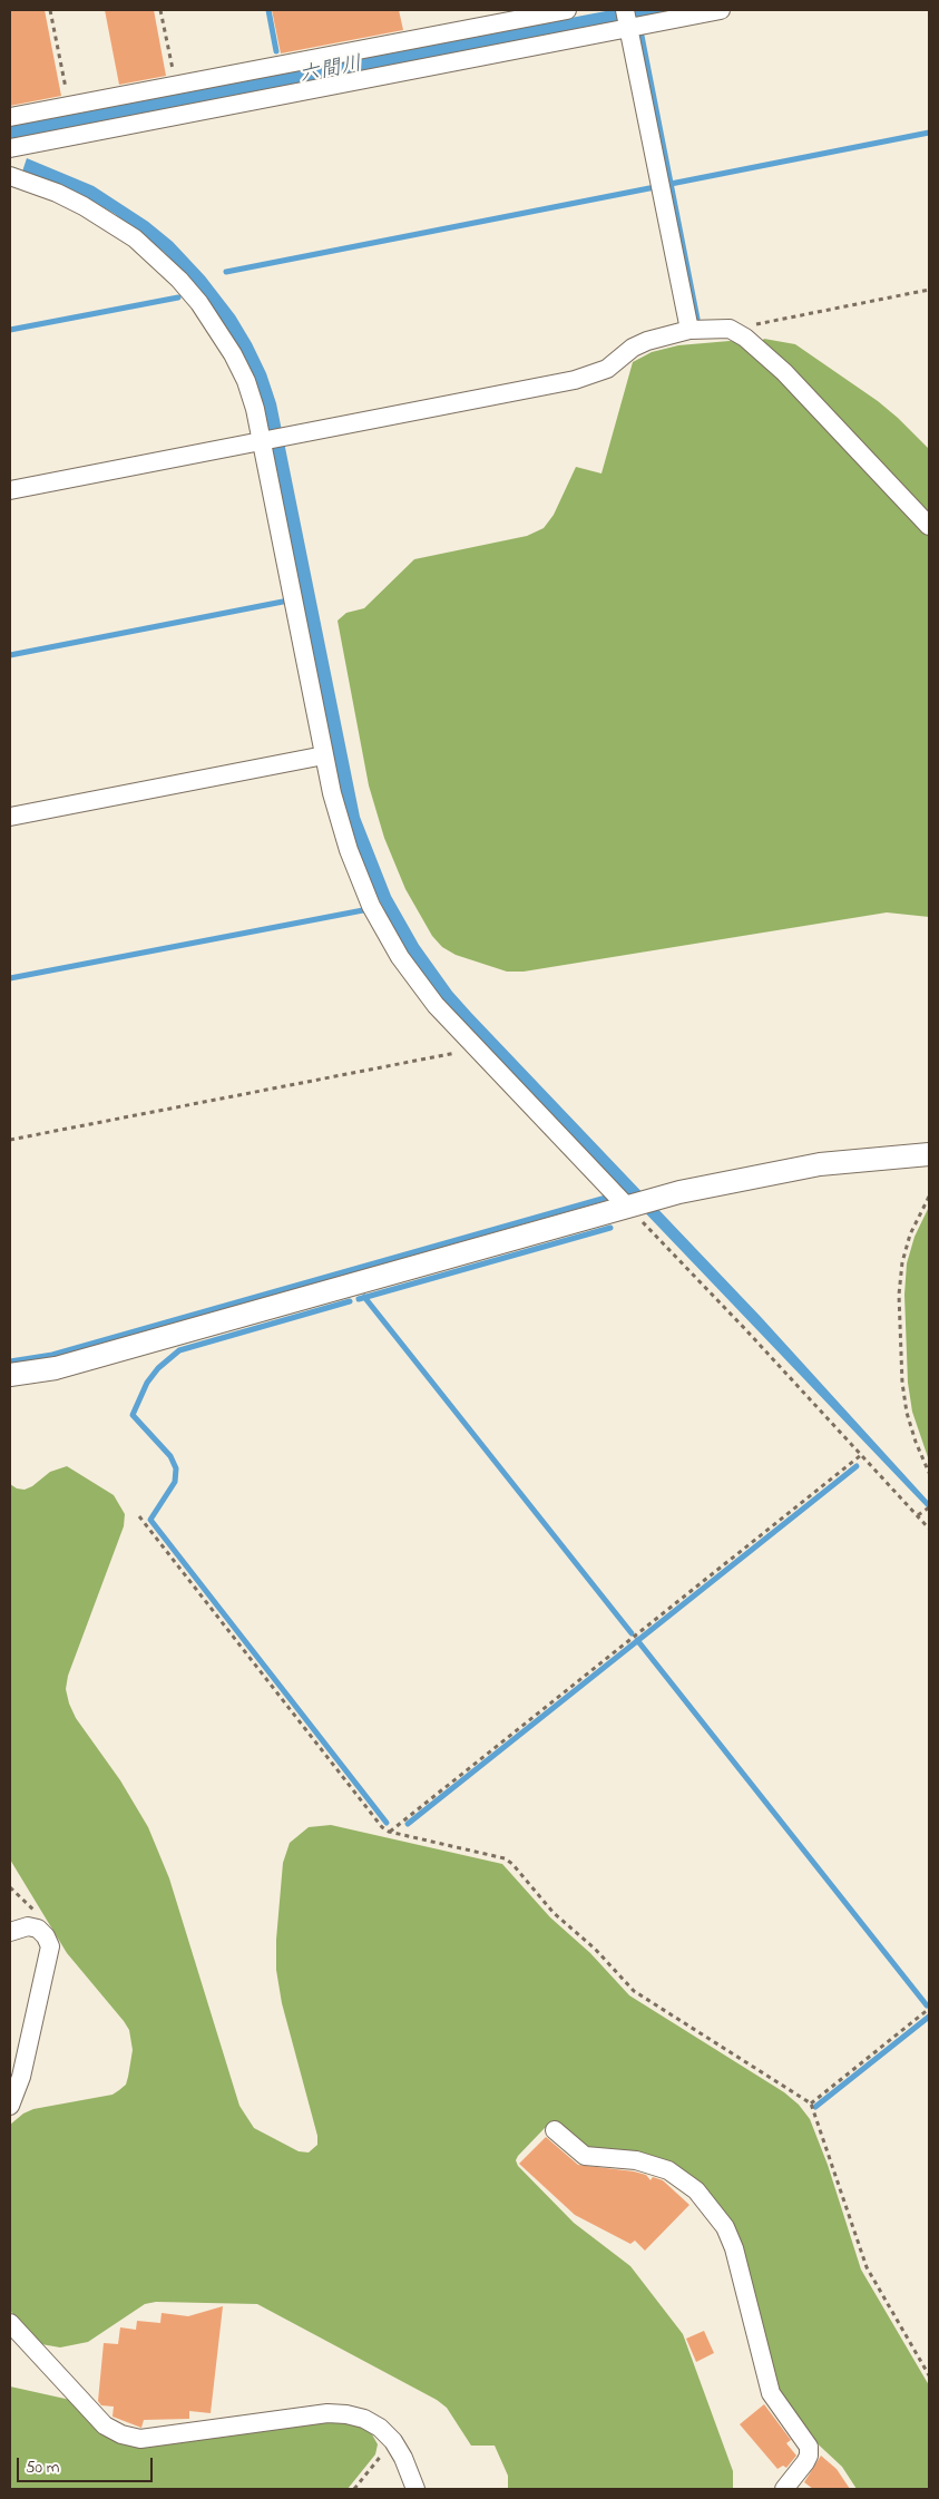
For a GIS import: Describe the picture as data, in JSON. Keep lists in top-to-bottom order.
{
  "water": ["六間川"],
  "scale_bar": "50 m"
}
